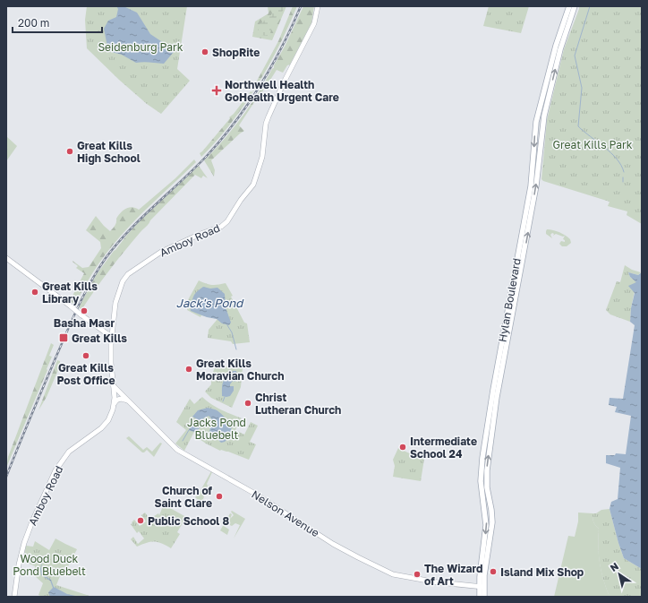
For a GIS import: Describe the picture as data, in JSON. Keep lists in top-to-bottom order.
{
  "streets": {
    "main road": ["Amboy Road", "Hylan Boulevard", "Nelson Avenue"]
  },
  "crossings": [
    ["Amboy Road", "Nelson Avenue"],
    ["Hylan Boulevard", "Nelson Avenue"]
  ],
  "water": ["Jack's Pond"],
  "parks": [
    "Seidenburg Park",
    "Great Kills Park",
    "Jacks Pond Bluebelt",
    "Wood Duck Pond Bluebelt"
  ],
  "places": {
    "other": [
      "ShopRite",
      "Great Kills High School",
      "Great Kills Library",
      "Basha Masr",
      "Great Kills Post Office",
      "Great Kills Moravian Church",
      "Christ Lutheran Church",
      "Intermediate School 24",
      "Church of Saint Clare",
      "Public School 8",
      "Island Mix Shop",
      "The Wizard of Art"
    ],
    "health": ["Northwell Health GoHealth Urgent Care"],
    "transit": ["Great Kills"]
  },
  "scale_bar": "200 m",
  "north": "top left"
}
